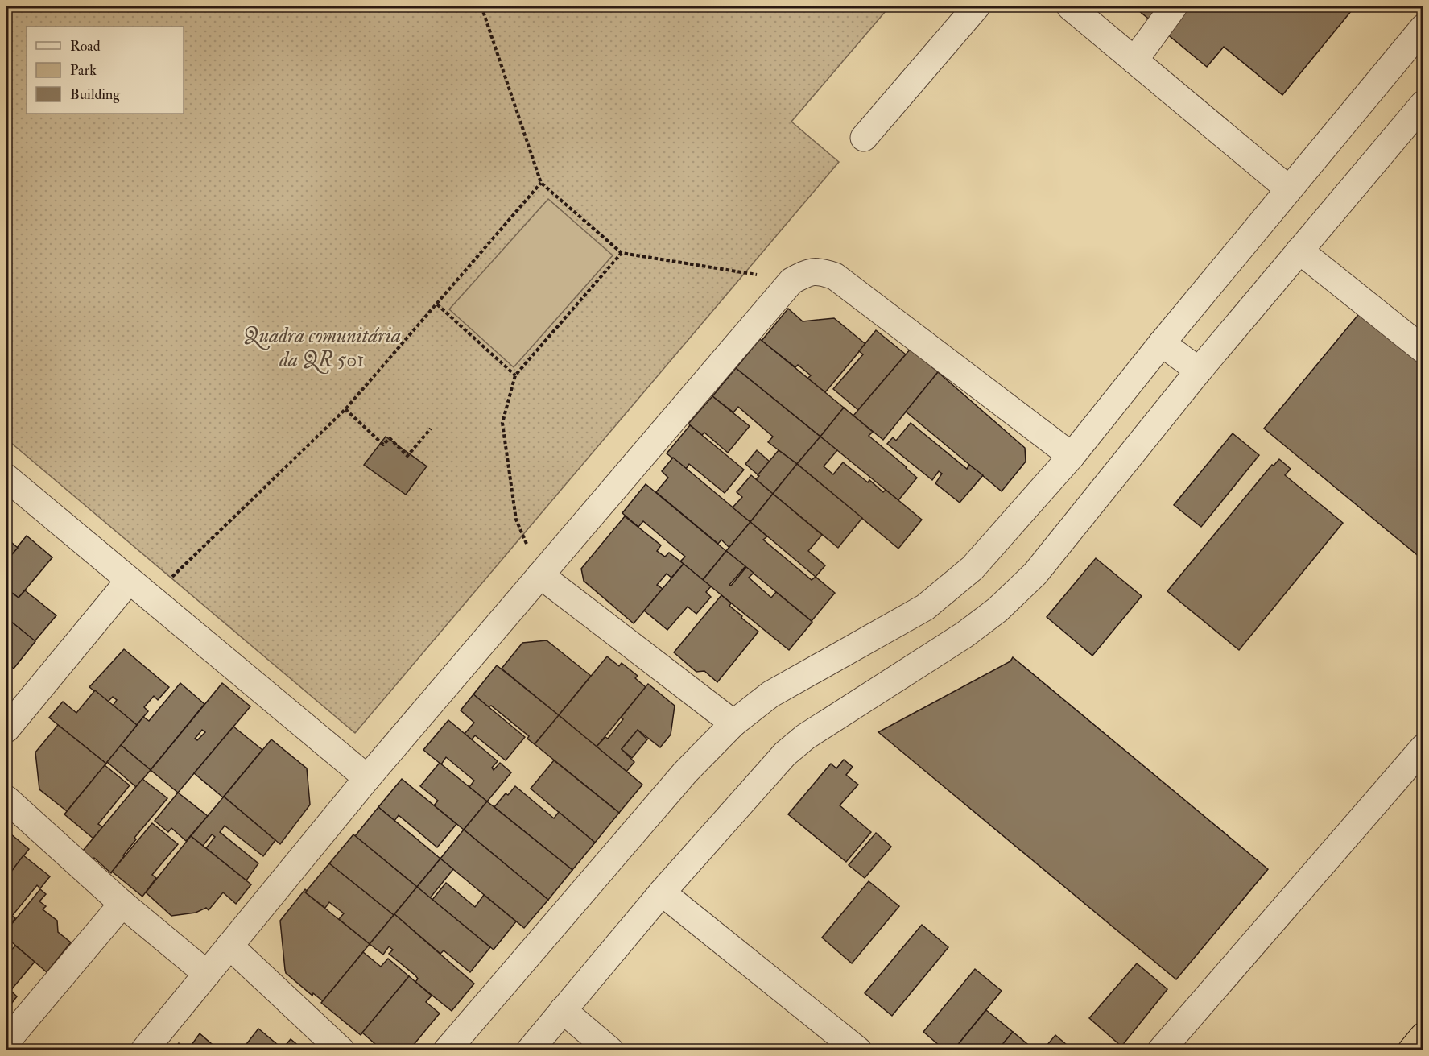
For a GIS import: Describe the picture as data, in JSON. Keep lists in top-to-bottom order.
{
  "parks": ["Quadra comunitária da QR 501"],
  "legend": ["Road", "Park", "Building"]
}
